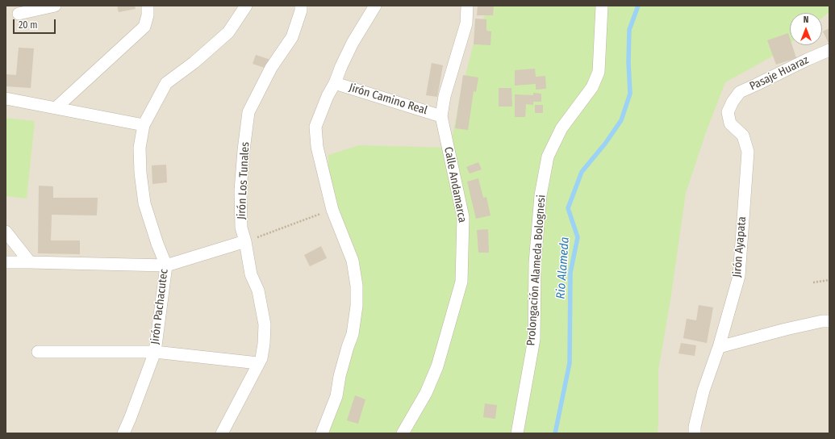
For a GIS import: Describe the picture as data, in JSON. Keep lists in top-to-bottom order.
{
  "streets": {
    "street": [
      "Pasaje Huaraz",
      "Jirón Camino Real",
      "Jirón Los Tunales",
      "Calle Andamarca",
      "Jirón Ayapata",
      "Prolongación Alameda Bolognesi",
      "Jirón Pachacutec"
    ]
  },
  "crossings": [
    ["Pasaje Huaraz", "Jirón Ayapata"],
    ["Jirón Camino Real", "Calle Andamarca"]
  ],
  "water": ["Rio Alameda"],
  "scale_bar": "20 m",
  "north": "top"
}
